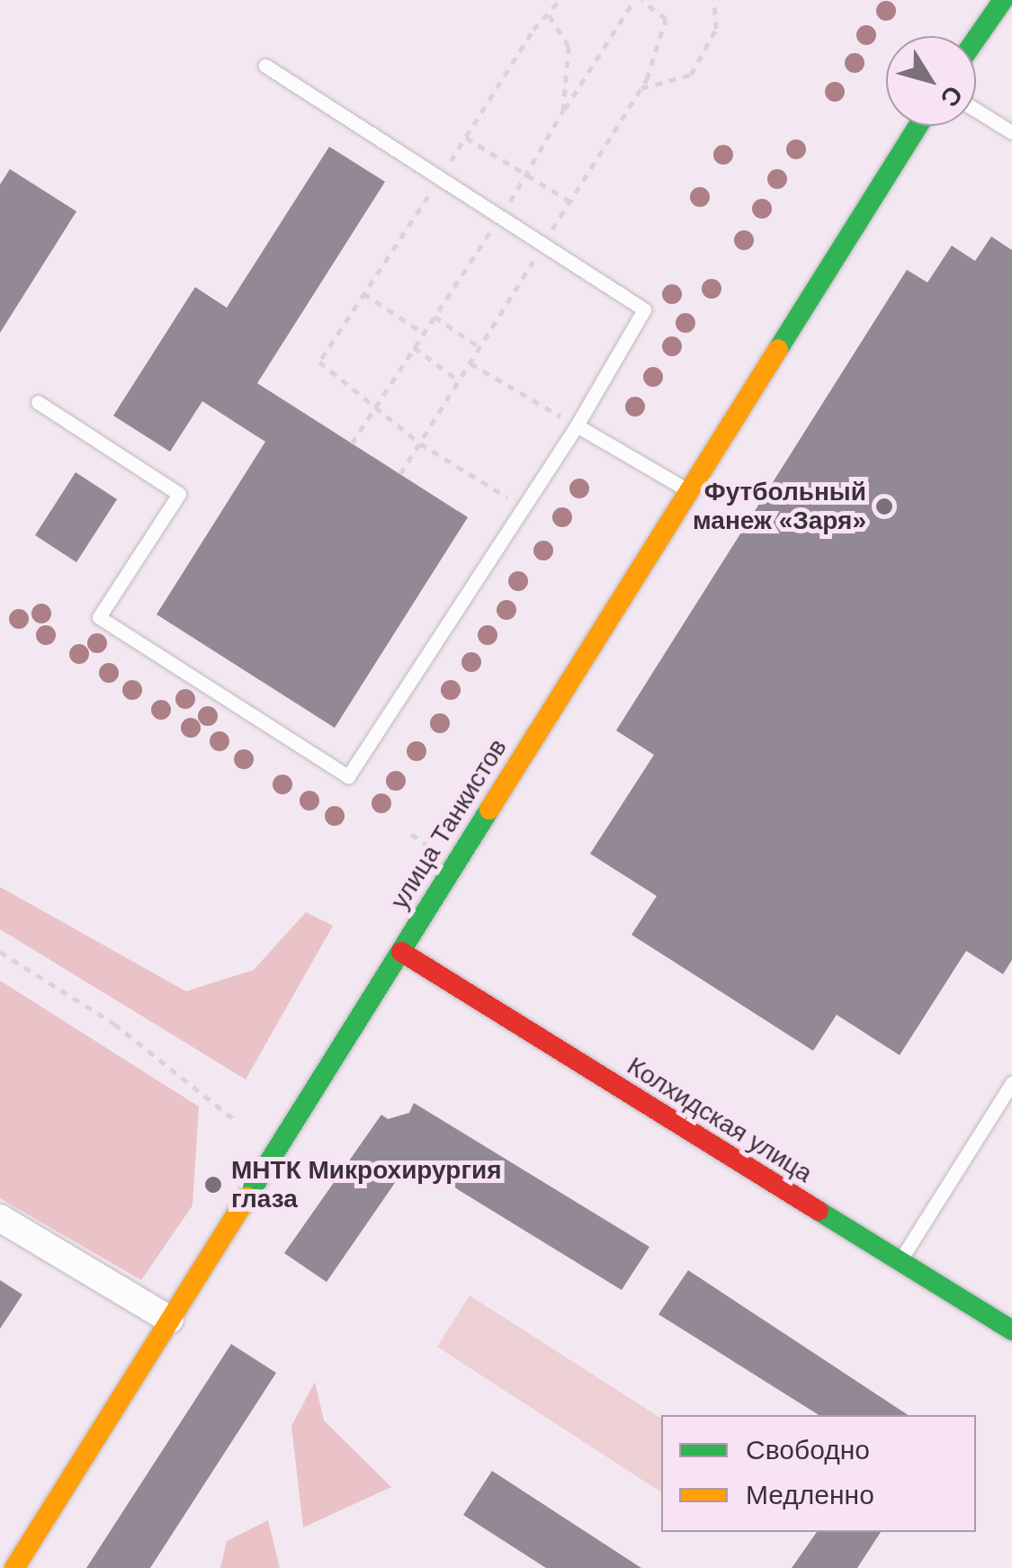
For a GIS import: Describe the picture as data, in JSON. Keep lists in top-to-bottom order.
{
  "streets": {
    "street": ["улица Танкистов", "Колхидская улица"]
  },
  "crossings": [
    ["улица Танкистов", "Колхидская улица"]
  ],
  "places": ["Футбольный манеж «Заря»", "МНТК Микрохирургия глаза"],
  "legend": ["Свободно", "Медленно"],
  "north": "bottom right"
}
